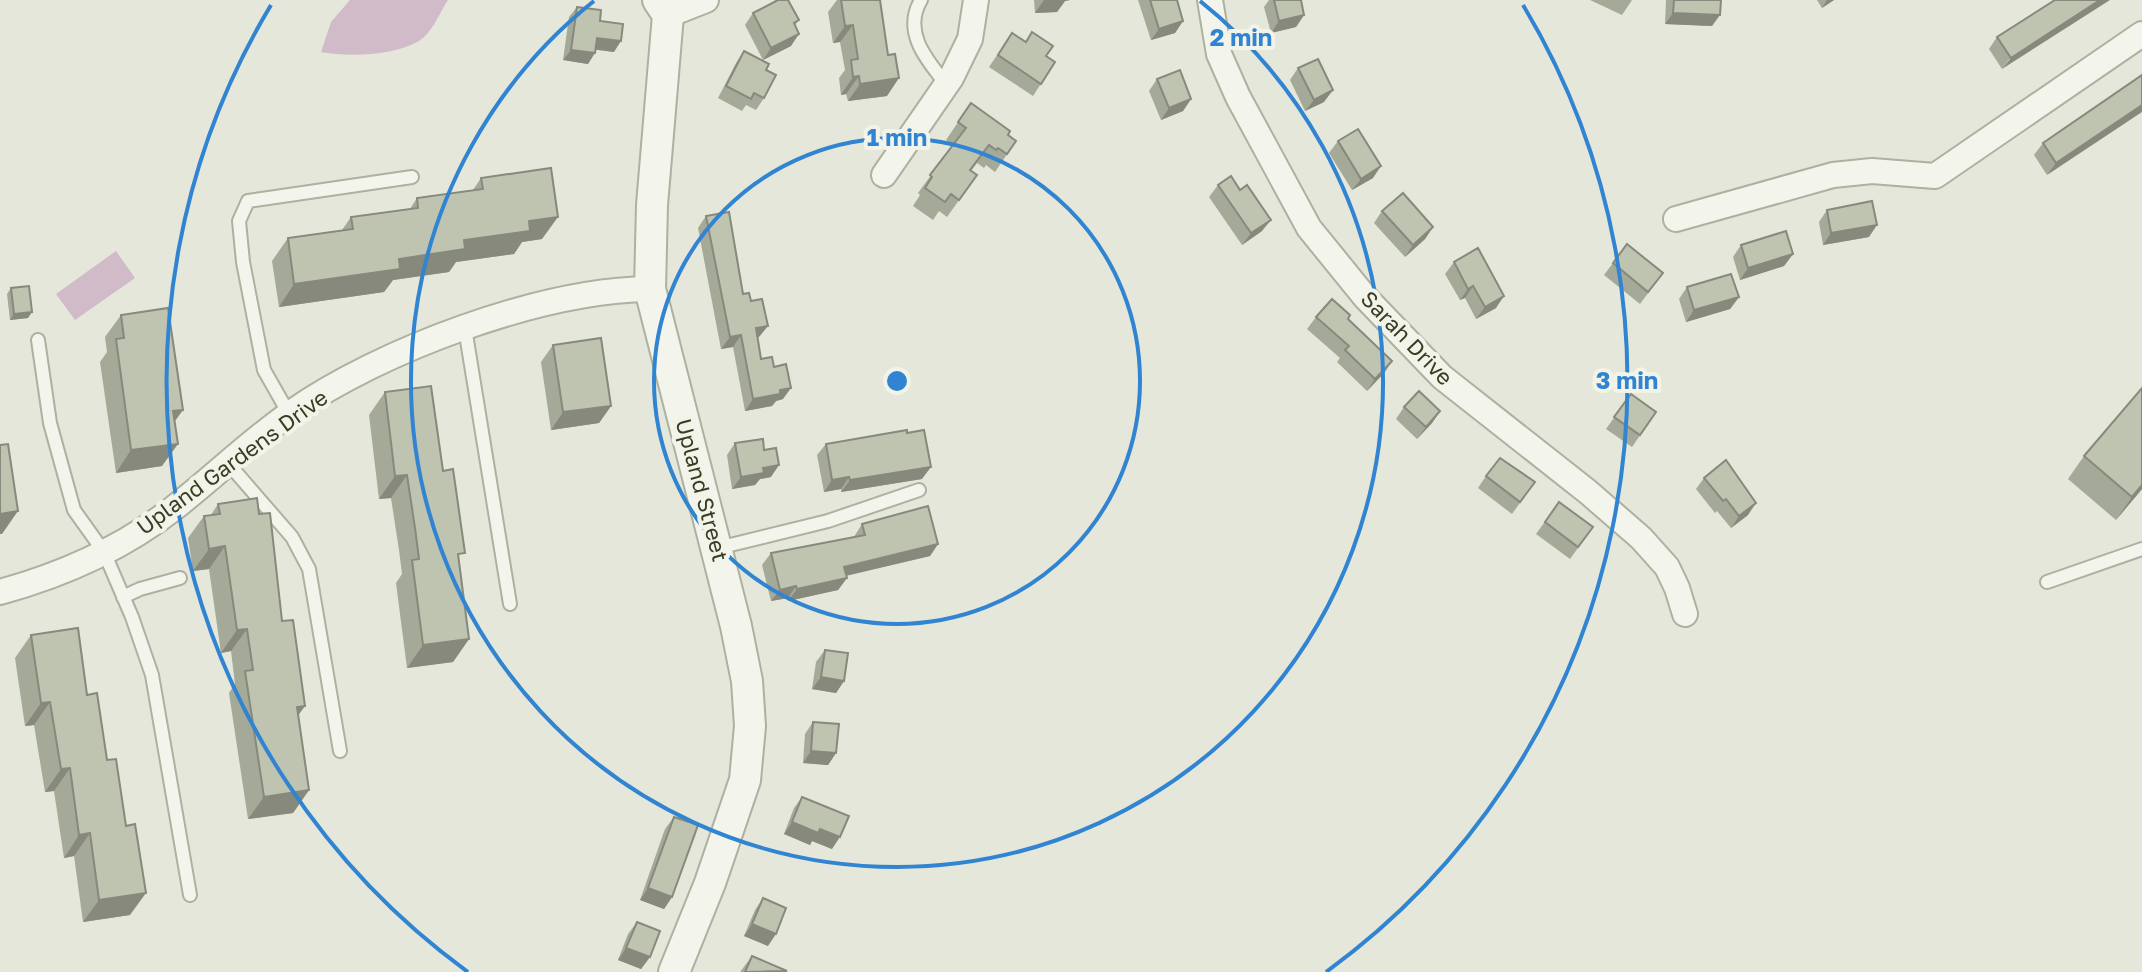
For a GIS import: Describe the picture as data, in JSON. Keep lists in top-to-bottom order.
{
  "streets": {
    "street": ["Sarah Drive", "Upland Gardens Drive", "Upland Street"]
  },
  "crossings": [
    ["Upland Gardens Drive", "Upland Street"]
  ],
  "rings": ["2 min", "1 min", "3 min"]
}
